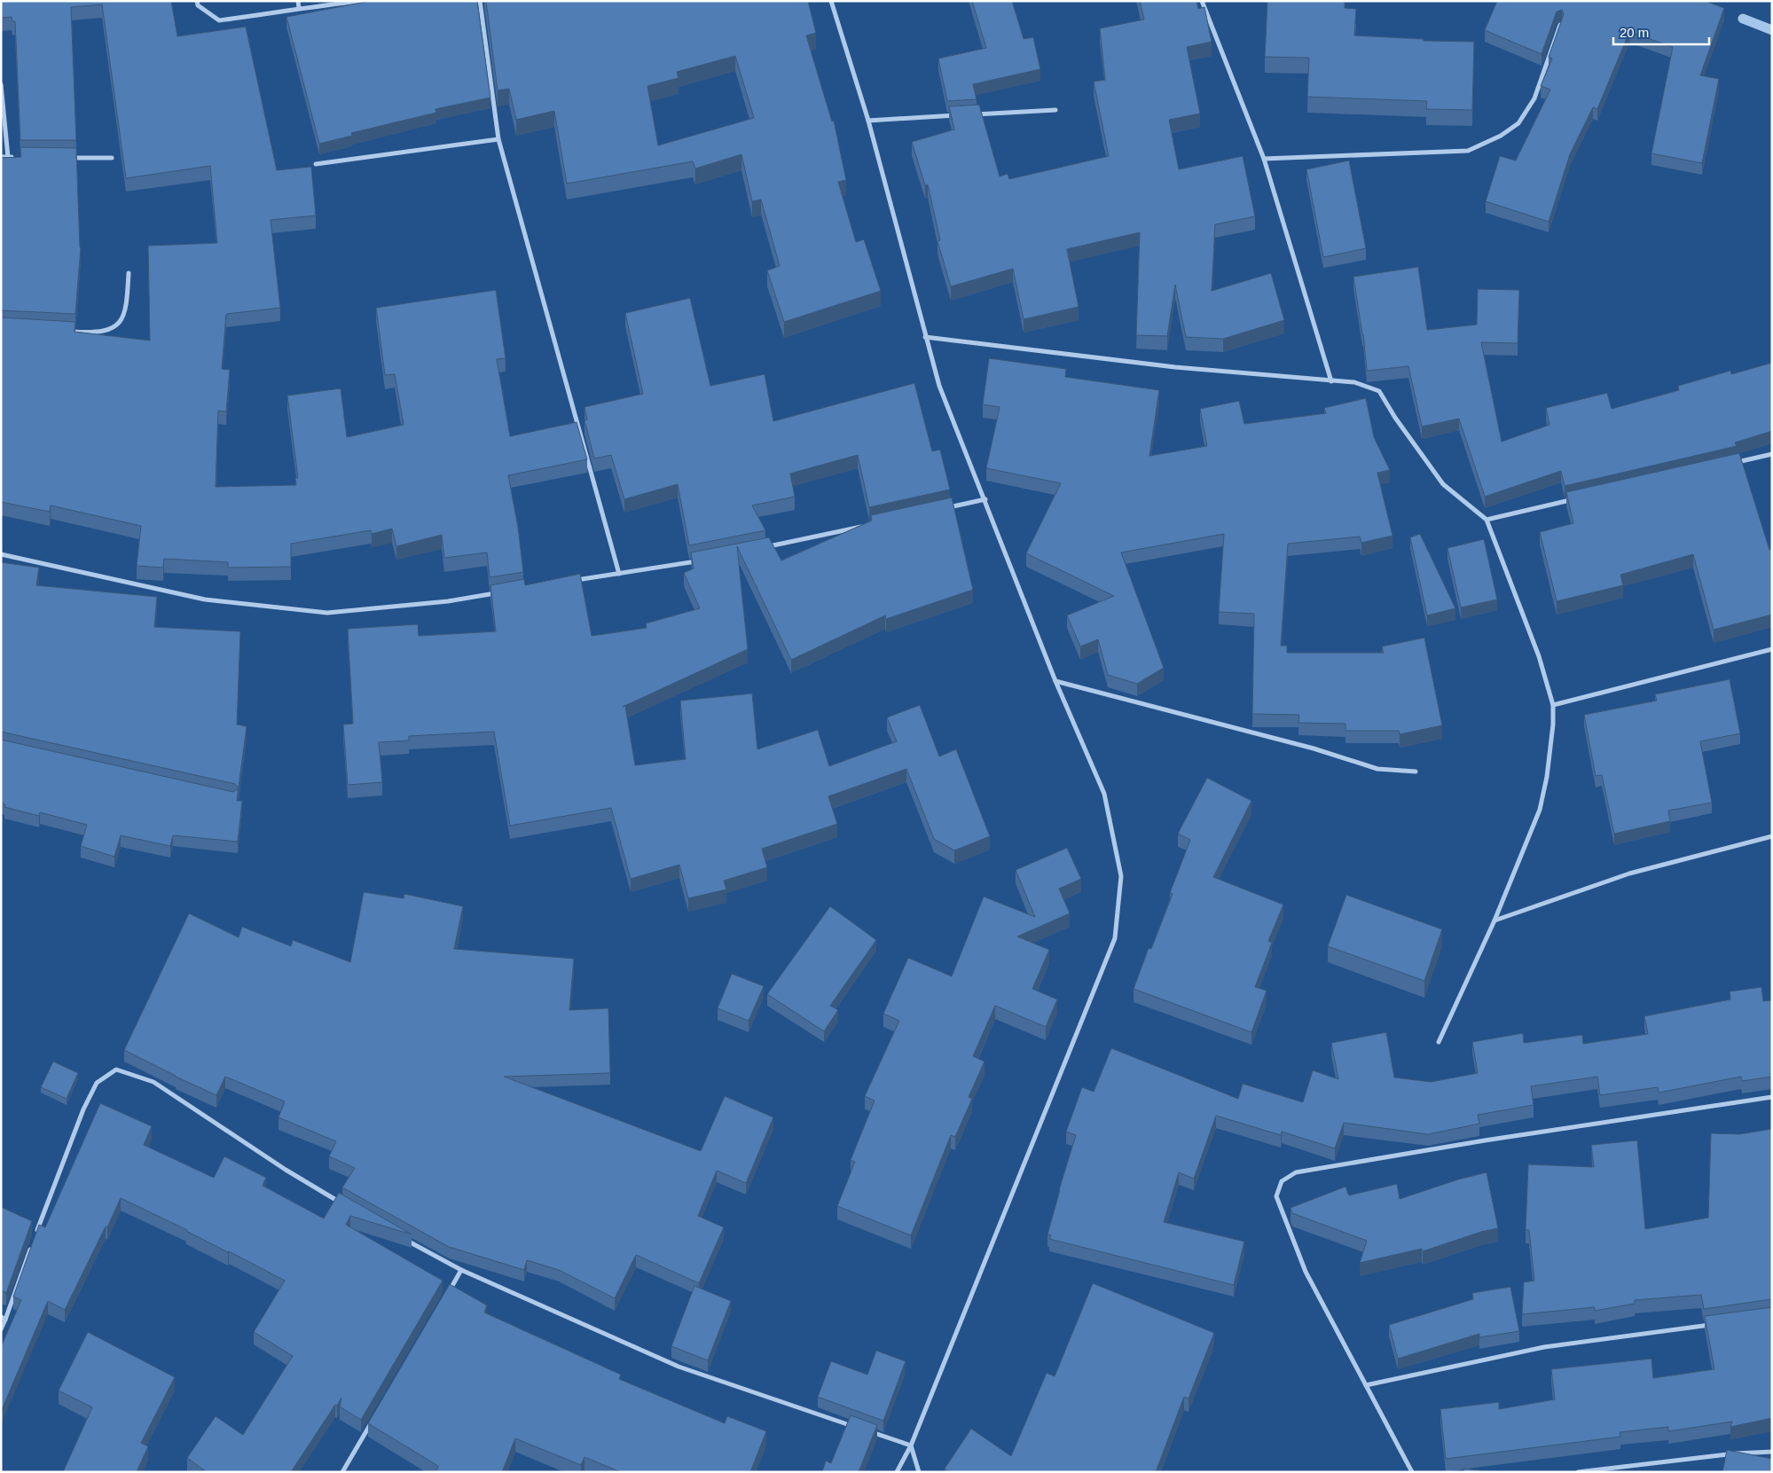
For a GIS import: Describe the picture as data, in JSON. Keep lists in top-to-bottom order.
{
  "scale_bar": "20 m"
}
